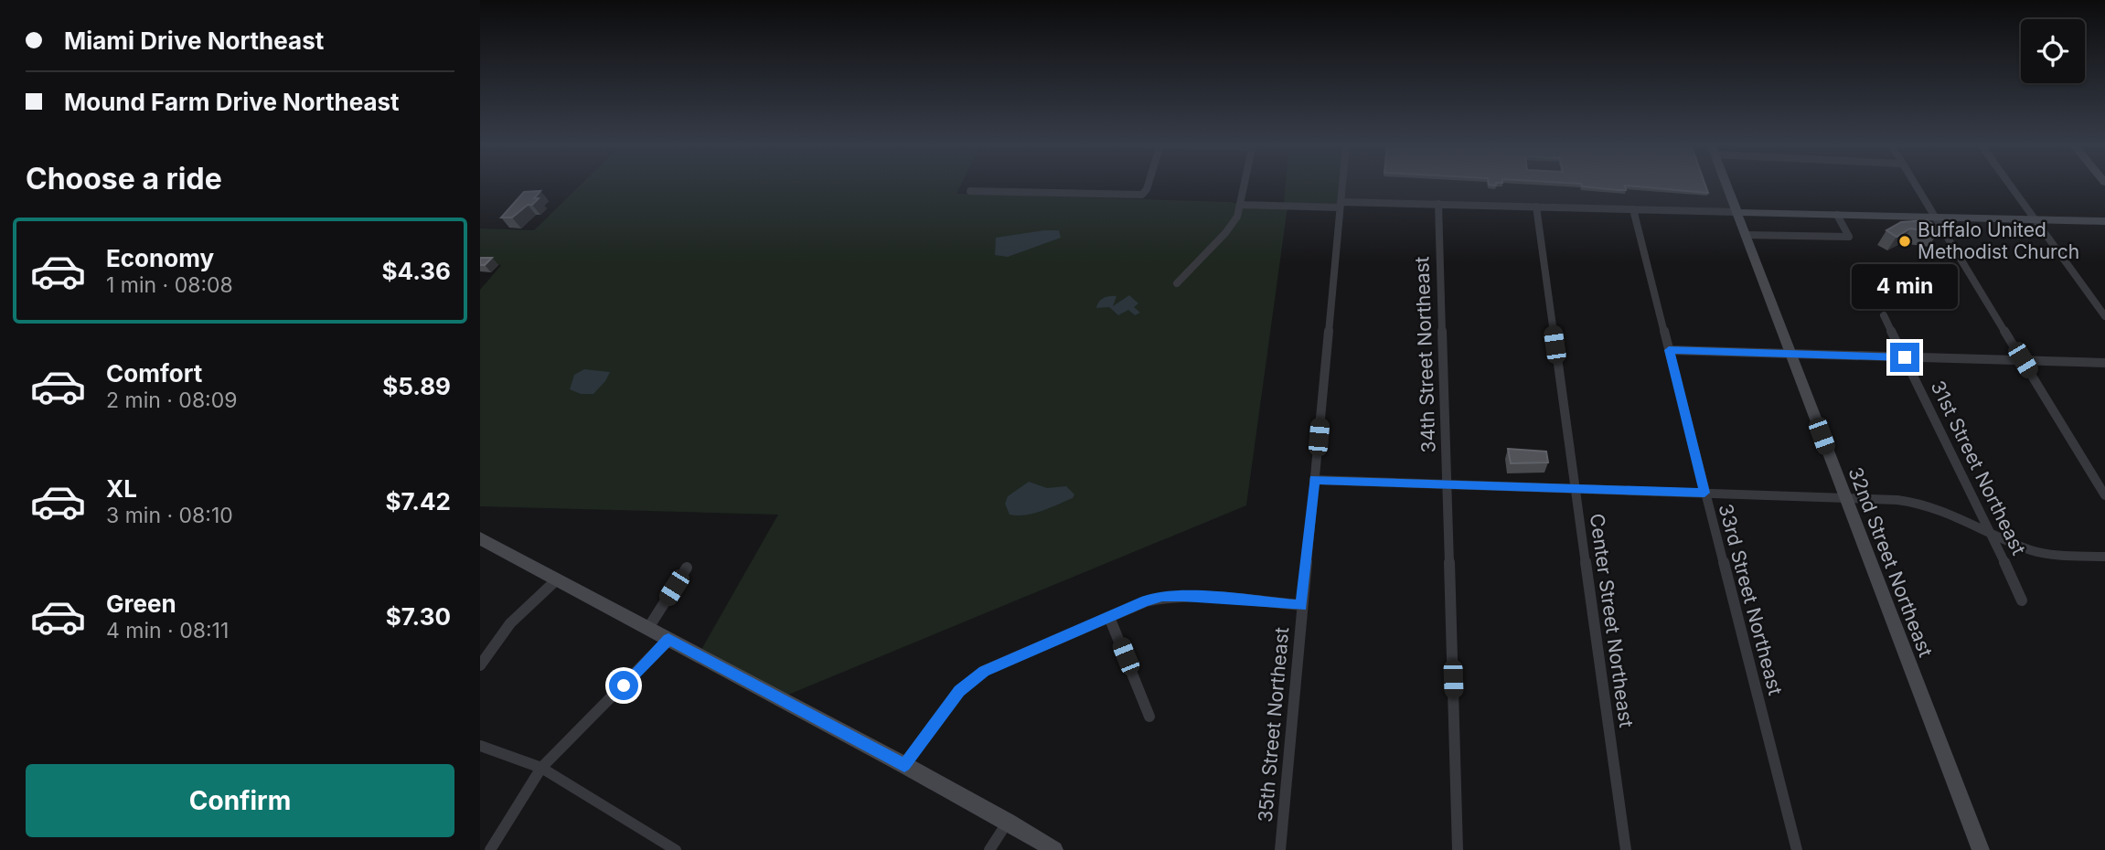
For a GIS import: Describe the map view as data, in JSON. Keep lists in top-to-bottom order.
{
  "streets": {
    "main road": ["32nd Street Northeast"],
    "street": [
      "34th Street Northeast",
      "31st Street Northeast",
      "33rd Street Northeast",
      "Center Street Northeast",
      "35th Street Northeast"
    ]
  },
  "places": ["Buffalo United Methodist Church"],
  "page": {
    "banner": ["Miami Drive Northeast", "Mound Farm Drive Northeast"],
    "heading": "Choose a ride",
    "list": [
      {
        "name": "Economy",
        "note": "1 min · 08:08",
        "value": "$4.36"
      },
      {
        "name": "Comfort",
        "note": "2 min · 08:09",
        "value": "$5.89"
      },
      {
        "name": "XL",
        "note": "3 min · 08:10",
        "value": "$7.42"
      },
      {
        "name": "Green",
        "note": "4 min · 08:11",
        "value": "$7.30"
      }
    ],
    "bubble": "4 min",
    "buttons": "Confirm"
  }
}
